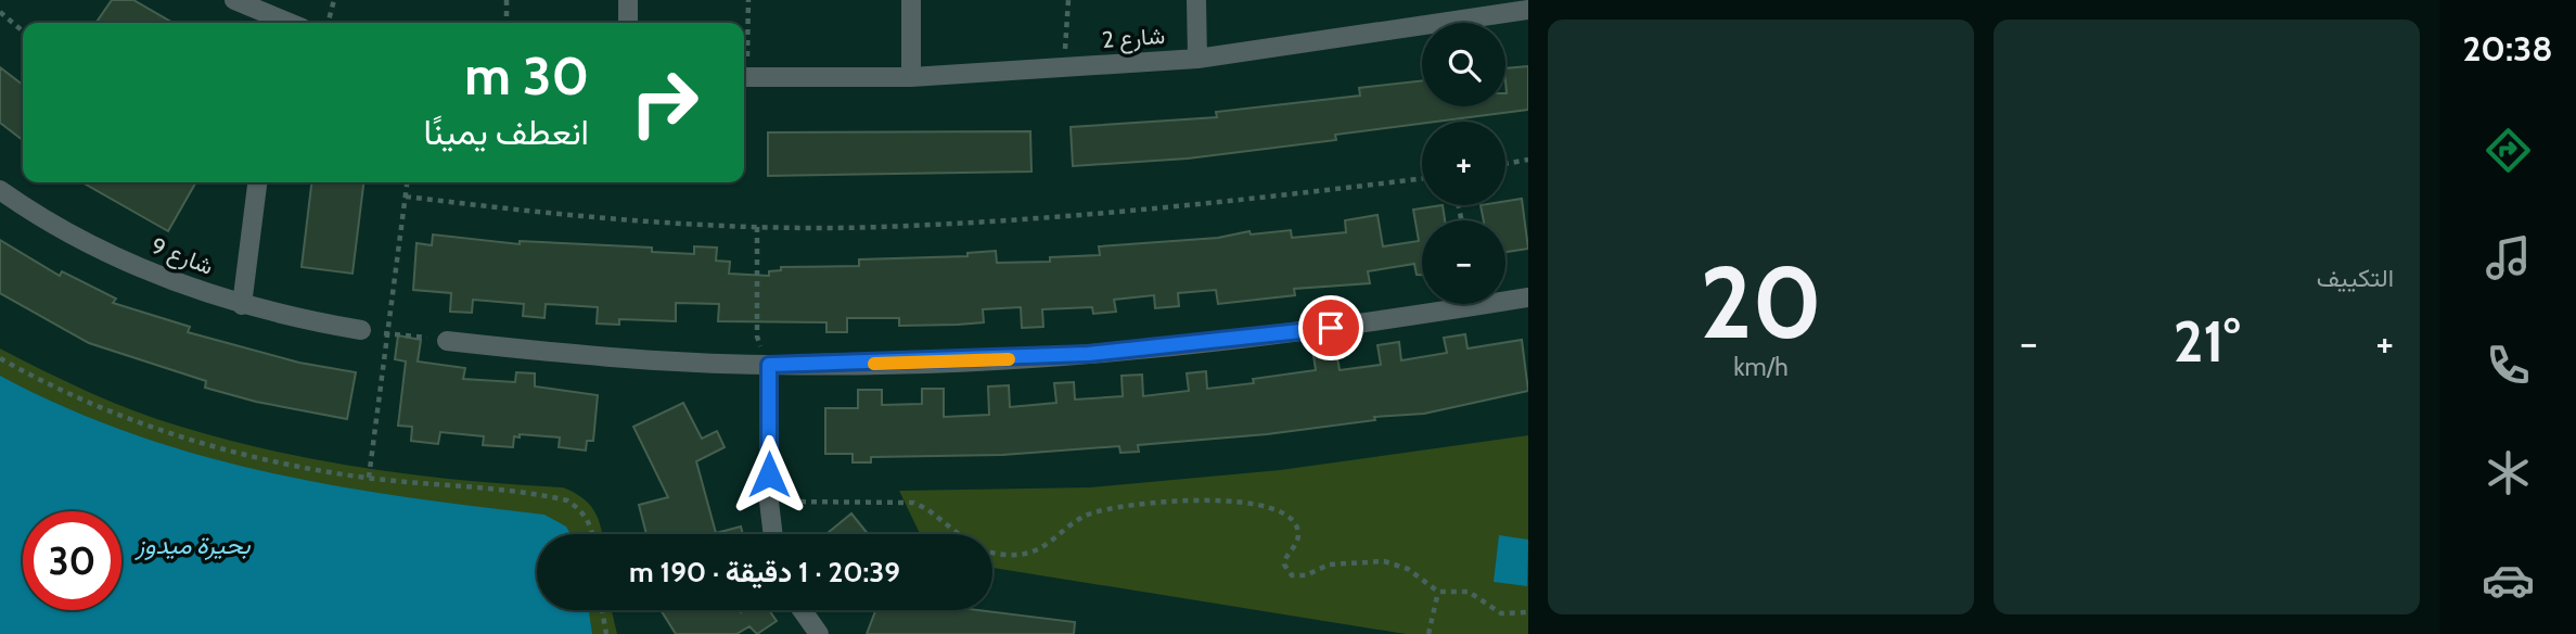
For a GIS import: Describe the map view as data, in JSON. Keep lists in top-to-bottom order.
{
  "streets": {
    "street": ["شارع 2", "شارع 9"]
  },
  "water": ["بحيرة ميدوز"],
  "page": {
    "tabs": "20:38",
    "tile": [
      "التكييف",
      ["20", "km/h"]
    ],
    "map_buttons": ["+", "−"],
    "turn": ["30 m", "انعطف يمينًا"],
    "heat": ["−", "21°", "+"],
    "limit": "30",
    "trip": "20:39 · 1 دقيقة · 190 m"
  }
}
